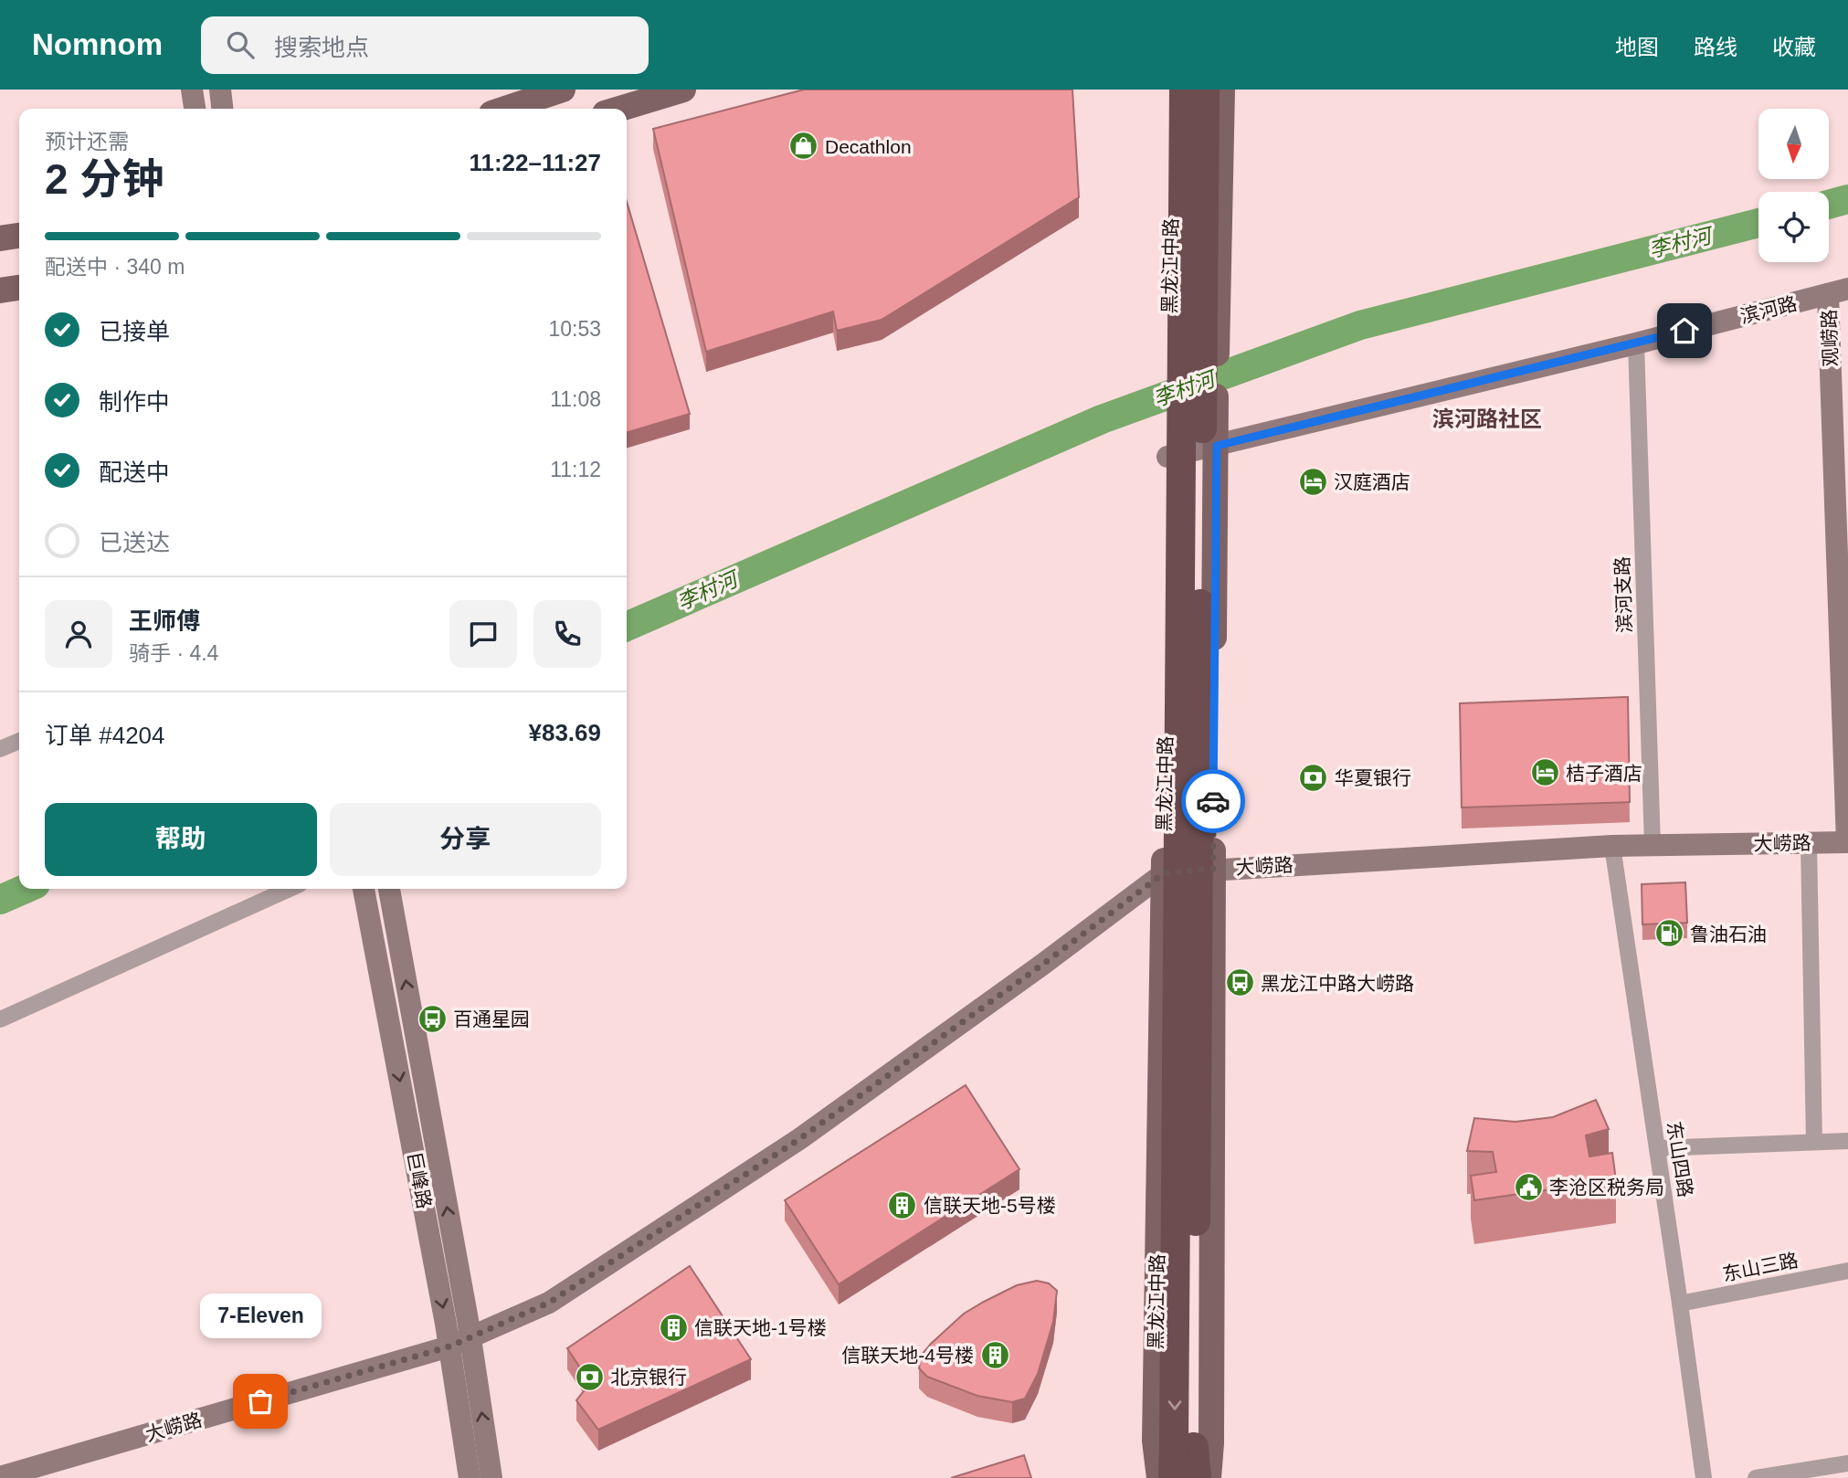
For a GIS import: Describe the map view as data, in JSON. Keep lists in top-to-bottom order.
{
  "streets": {
    "highway": ["黑龙江中路"],
    "street": [
      "滨河路",
      "观崂路",
      "滨河支路",
      "大崂路",
      "东山四路",
      "巨峰路",
      "东山三路"
    ]
  },
  "crossings": [
    ["黑龙江中路", "滨河路"],
    ["黑龙江中路", "大崂路"],
    ["滨河路", "观崂路"],
    ["滨河路", "滨河支路"],
    ["观崂路", "大崂路"],
    ["滨河支路", "大崂路"],
    ["大崂路", "东山四路"],
    ["大崂路", "巨峰路"],
    ["东山四路", "东山三路"]
  ],
  "districts": ["滨河路社区"],
  "water": ["李村河"],
  "places": {
    "shop": ["Decathlon"],
    "hotel": ["汉庭酒店", "桔子酒店"],
    "bank": ["华夏银行", "北京银行"],
    "fuel station": ["鲁油石油"],
    "bus stop": ["黑龙江中路大崂路", "百通星园"],
    "public building": ["李沧区税务局"],
    "building": ["信联天地-5号楼", "信联天地-1号楼", "信联天地-4号楼"],
    "other": ["7-Eleven"]
  },
  "north": "bottom",
  "page": {
    "header": "Nomnom",
    "search": "搜索地点",
    "nav": ["地图", "路线", "收藏"],
    "heading": ["2 分钟", "预计还需", "11:22–11:27"],
    "panel": [
      "王师傅",
      "骑手 · 4.4",
      "订单 #4204",
      "¥83.69"
    ],
    "bar": "配送中 · 340 m",
    "list": [
      ["已接单", "10:53"],
      ["制作中", "11:08"],
      ["配送中", "11:12"],
      "已送达"
    ],
    "buttons": ["帮助", "分享"],
    "bubble": "7-Eleven"
  }
}
